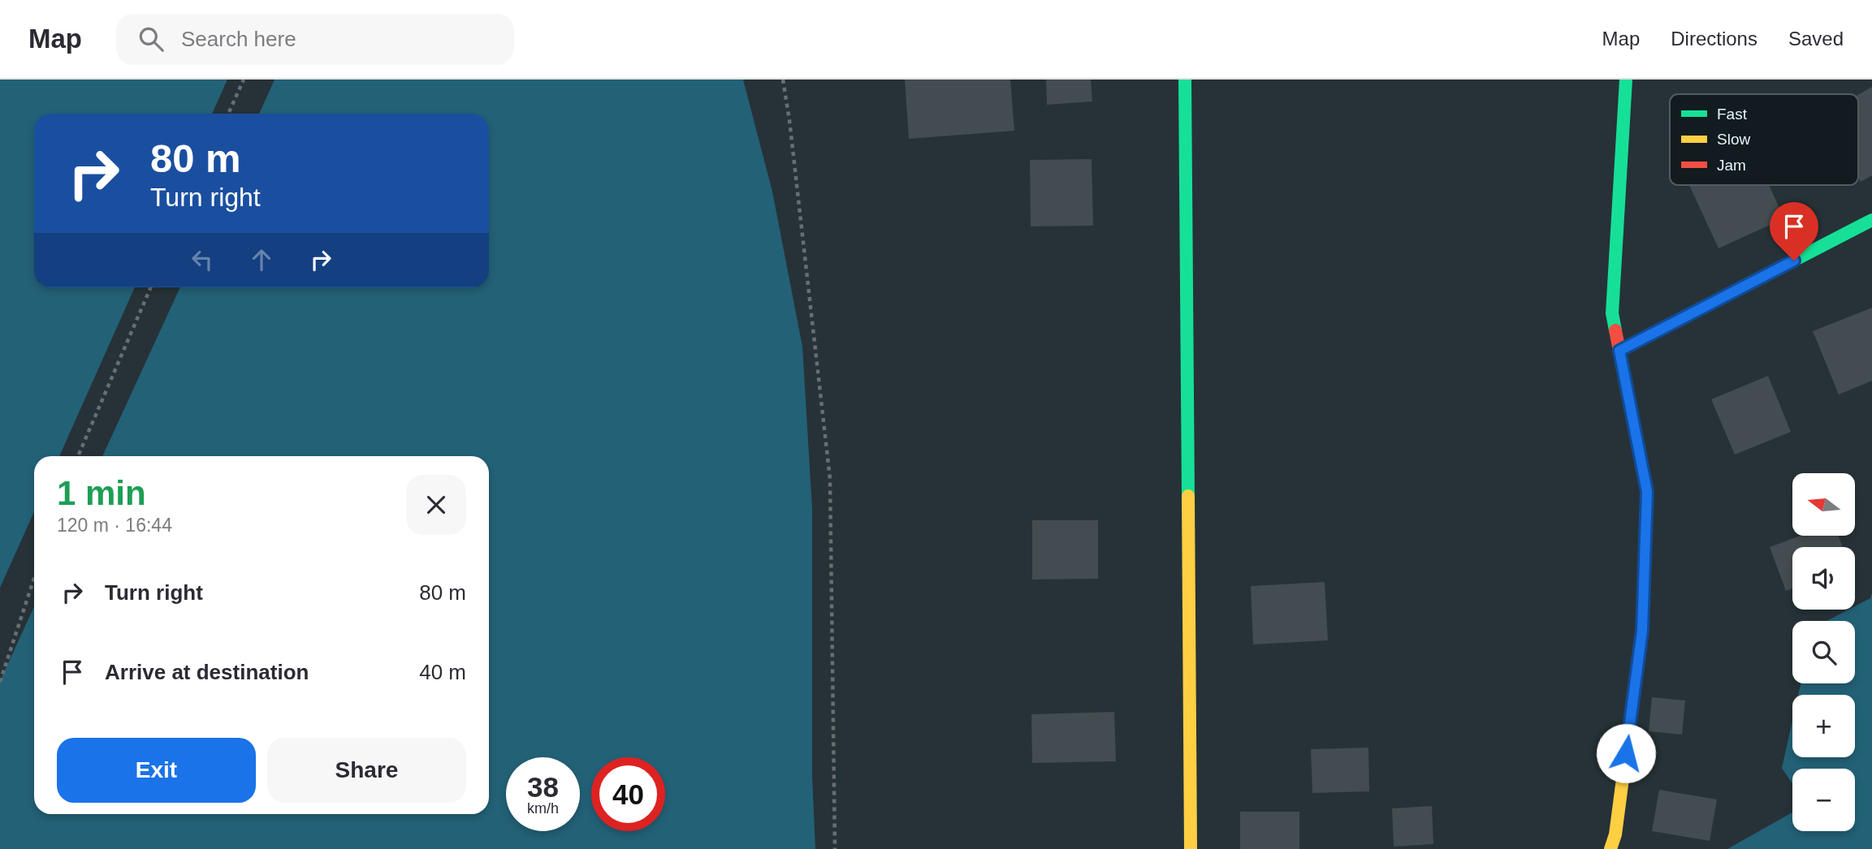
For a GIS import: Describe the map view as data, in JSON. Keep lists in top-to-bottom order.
{
  "legend": ["Fast", "Slow", "Jam"],
  "north": "left",
  "page": {
    "header": "Map",
    "search": "Search here",
    "nav": ["Map", "Directions", "Saved"],
    "turn": ["80 m", "Turn right"],
    "heading": ["1 min", "120 m · 16:44"],
    "map_buttons": ["+", "−"],
    "list": [
      {
        "name": "Turn right",
        "value": "80 m"
      },
      {
        "name": "Arrive at destination",
        "value": "40 m"
      }
    ],
    "buttons": ["Exit", "Share"],
    "speed": "38 km/h",
    "limit": "40"
  }
}
